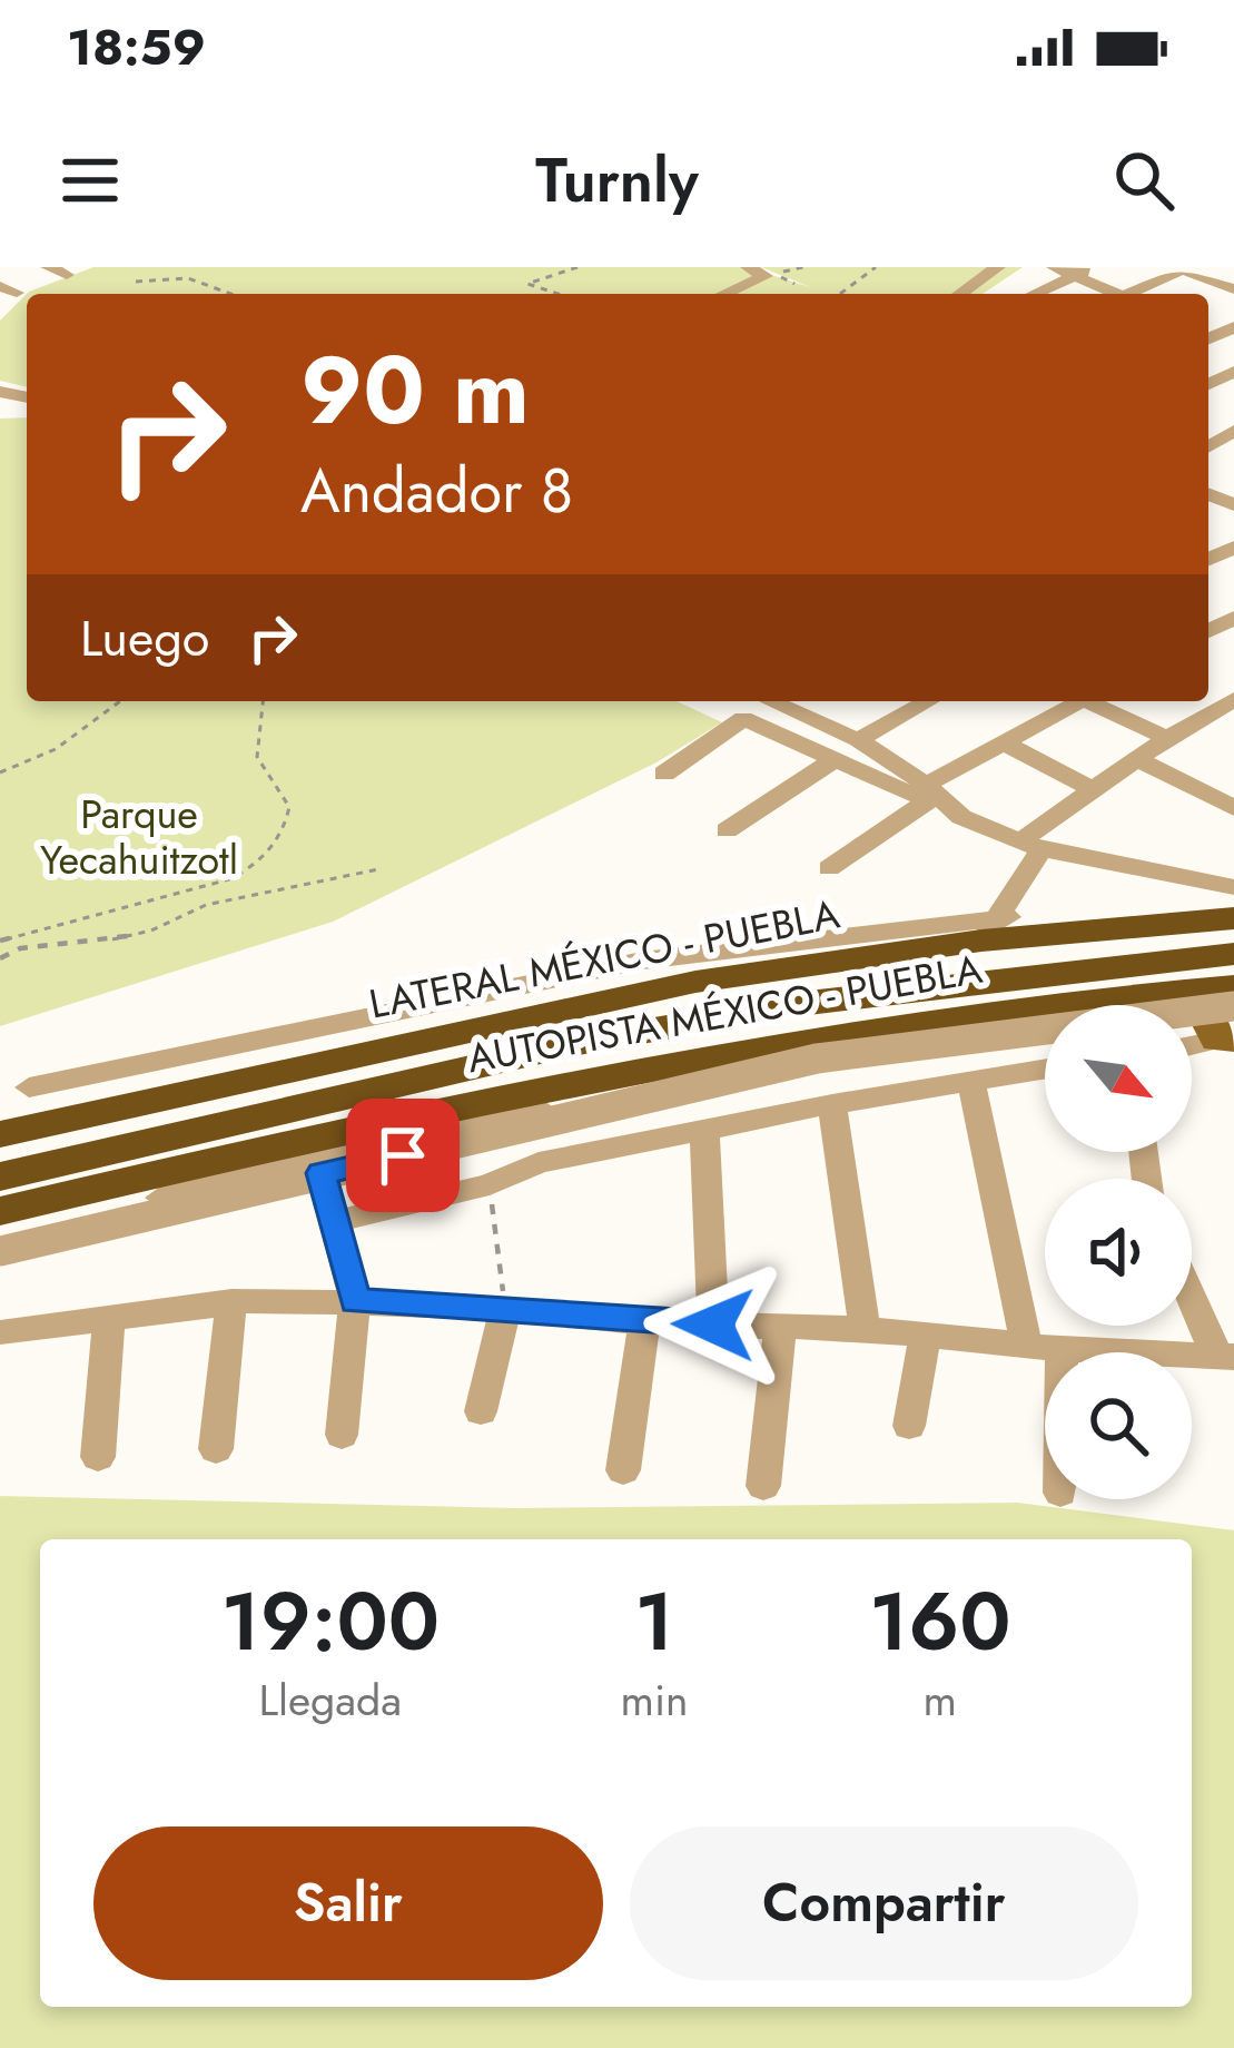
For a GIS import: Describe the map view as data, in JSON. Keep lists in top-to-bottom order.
{
  "streets": {
    "highway": ["LATERAL MÉXICO - PUEBLA", "AUTOPISTA MÉXICO - PUEBLA"]
  },
  "parks": ["Parque Yecahuitzotl"],
  "north": "bottom right",
  "page": {
    "status": "18:59",
    "header": "Turnly",
    "turn": ["90 m", "Andador 8"],
    "then": "Luego",
    "eta": [
      "19:00",
      "Llegada",
      "1",
      "min",
      "160",
      "m"
    ],
    "buttons": ["Salir", "Compartir"]
  }
}
